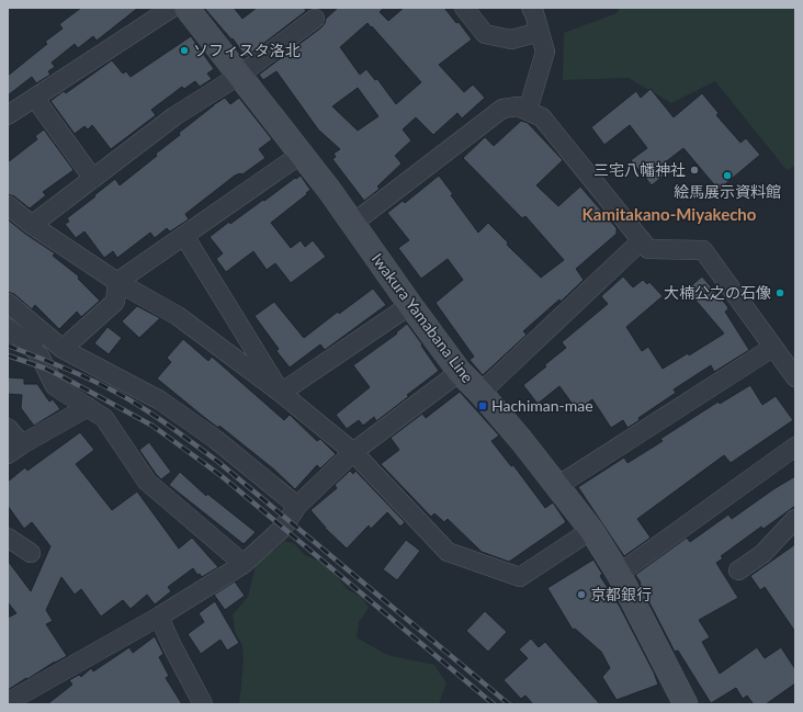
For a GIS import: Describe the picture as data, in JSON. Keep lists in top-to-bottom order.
{
  "streets": {
    "main road": ["Iwakura Yamabana Line"]
  },
  "districts": ["Kamitakano-Miyakecho"],
  "places": {
    "other": [
      "ソフィスタ洛北",
      "三宅八幡神社",
      "絵馬展示資料館",
      "大楠公之の石像",
      "京都銀行"
    ],
    "transit": ["Hachiman-mae"]
  }
}
